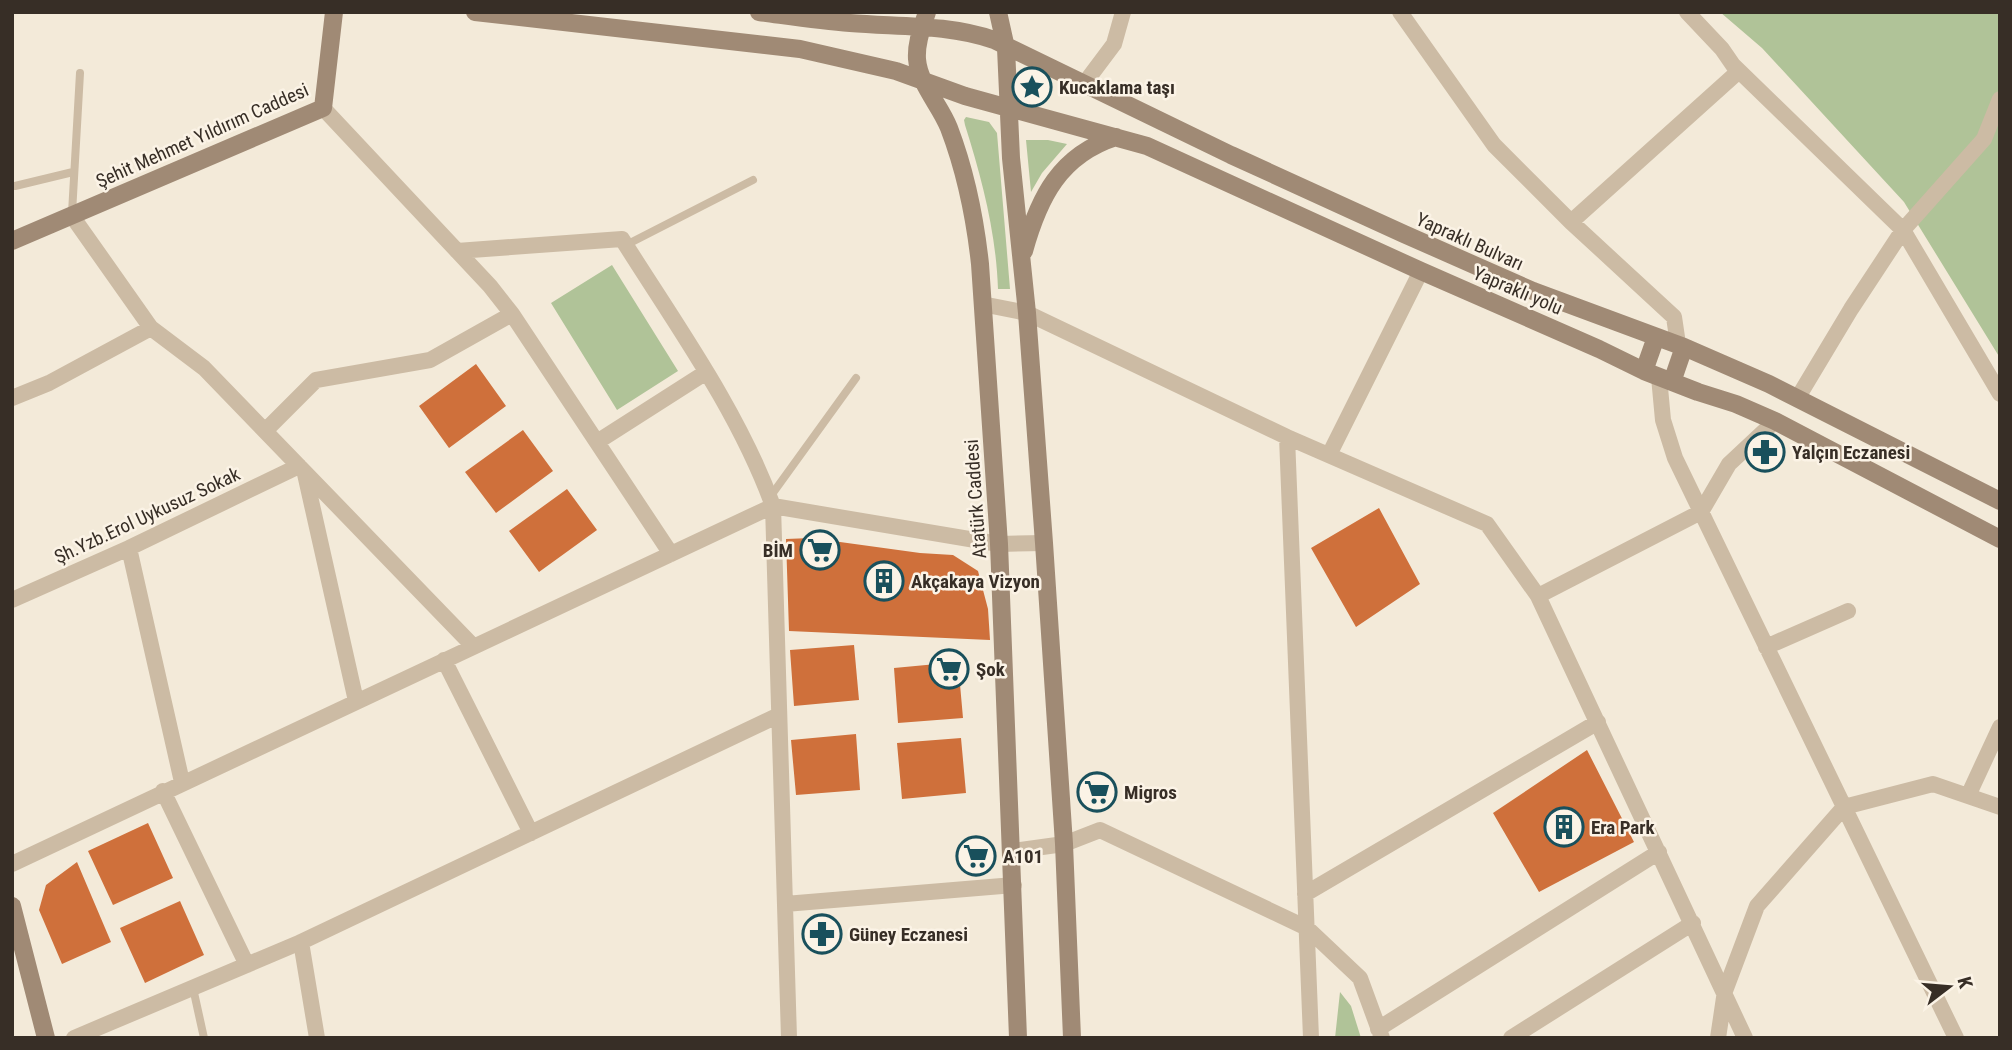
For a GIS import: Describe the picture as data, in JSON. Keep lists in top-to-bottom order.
{
  "streets": {
    "main road": [
      "Şehit Mehmet Yıldırım Caddesi",
      "Yapraklı Bulvarı",
      "Yapraklı yolu",
      "Atatürk Caddesi"
    ],
    "street": ["Şh.Yzb.Erol Uykusuz Sokak"]
  },
  "crossings": [
    ["Yapraklı Bulvarı", "Atatürk Caddesi"]
  ],
  "places": {
    "place": ["Kucaklama taşı"],
    "pharmacy": ["Yalçın Eczanesi", "Güney Eczanesi"],
    "supermarket": [
      "BİM",
      "Şok",
      "Migros",
      "A101"
    ],
    "building": ["Akçakaya Vizyon", "Era Park"]
  },
  "north": "right"
}
